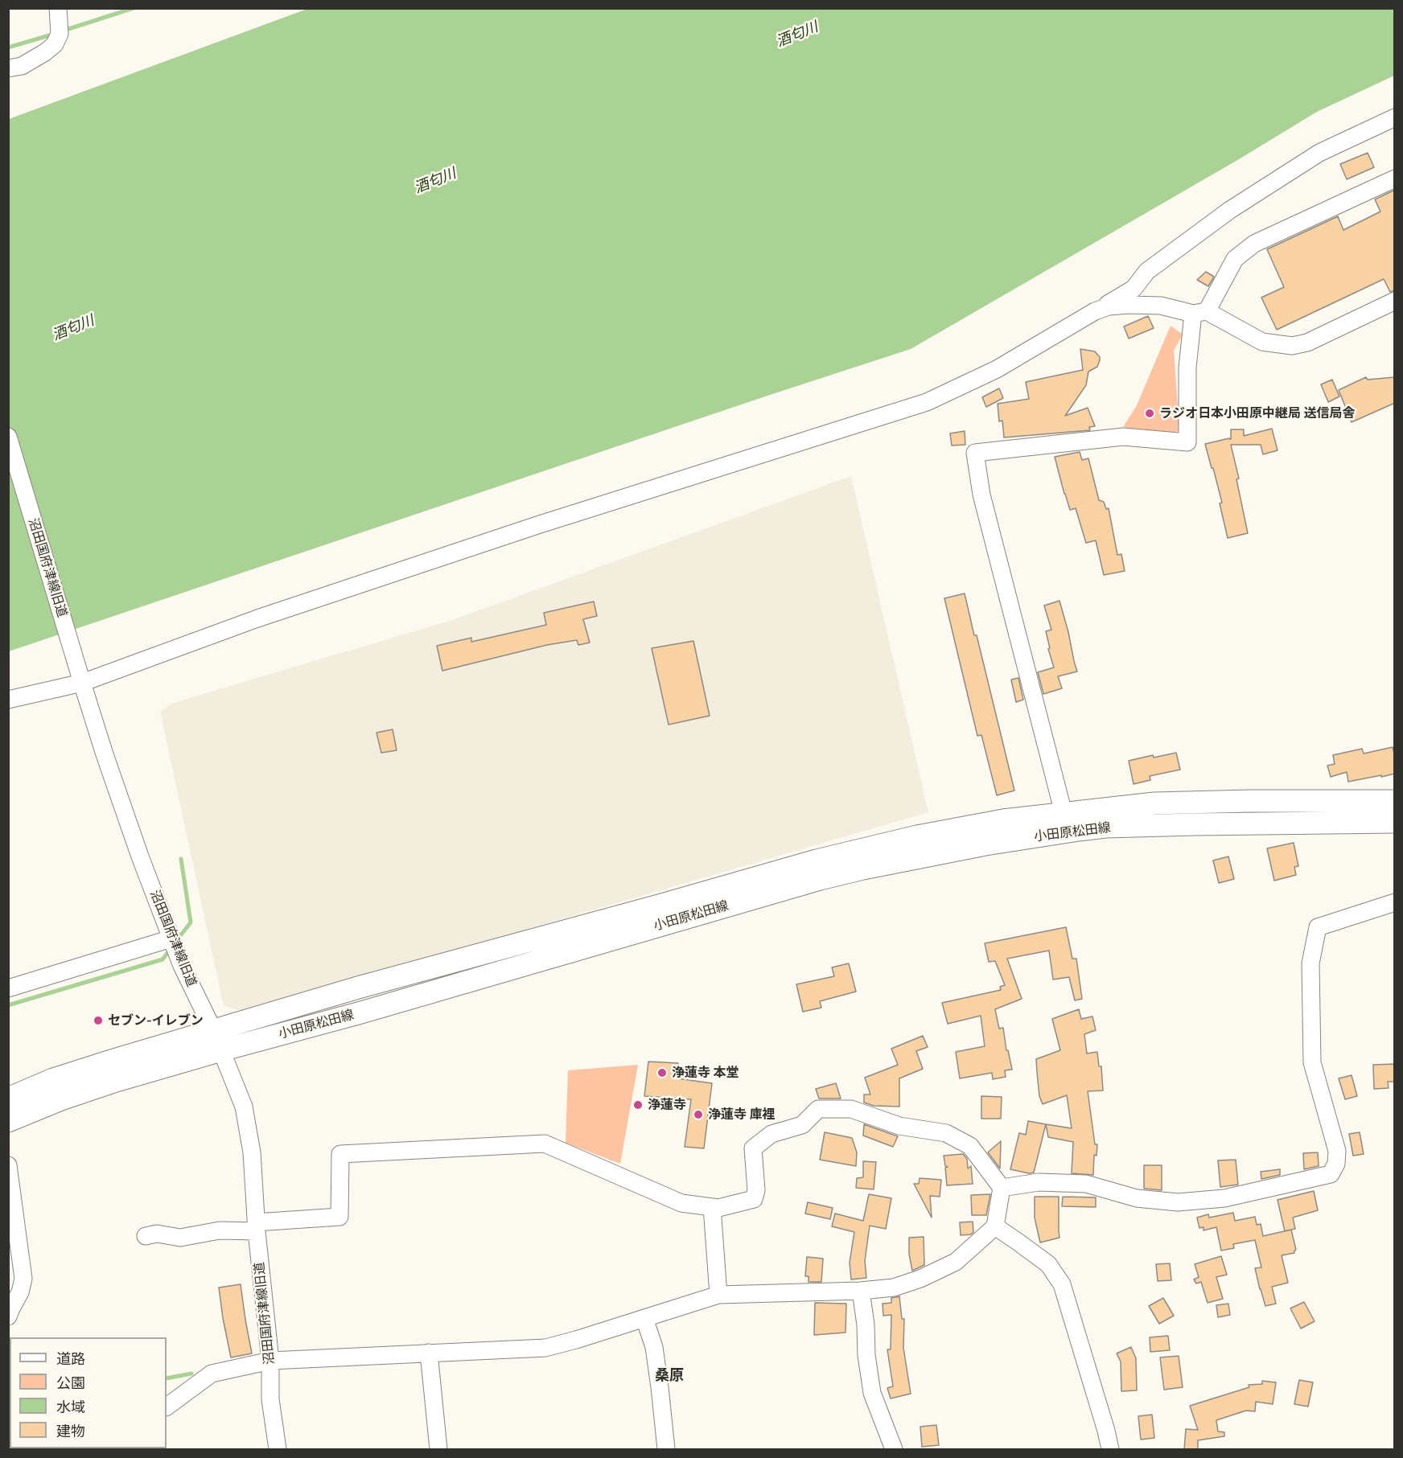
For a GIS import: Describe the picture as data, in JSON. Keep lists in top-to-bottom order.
{
  "streets": {
    "main road": ["小田原松田線"],
    "street": ["沼田国府津線旧道"]
  },
  "crossings": [
    ["沼田国府津線旧道", "小田原松田線"]
  ],
  "districts": ["桑原"],
  "water": ["酒匂川"],
  "places": [
    "ラジオ日本小田原中継局 送信局舎",
    "セブン-イレブン",
    "浄蓮寺 本堂",
    "浄蓮寺",
    "浄蓮寺 庫裡"
  ],
  "legend": [
    "道路",
    "公園",
    "水域",
    "建物"
  ]
}
